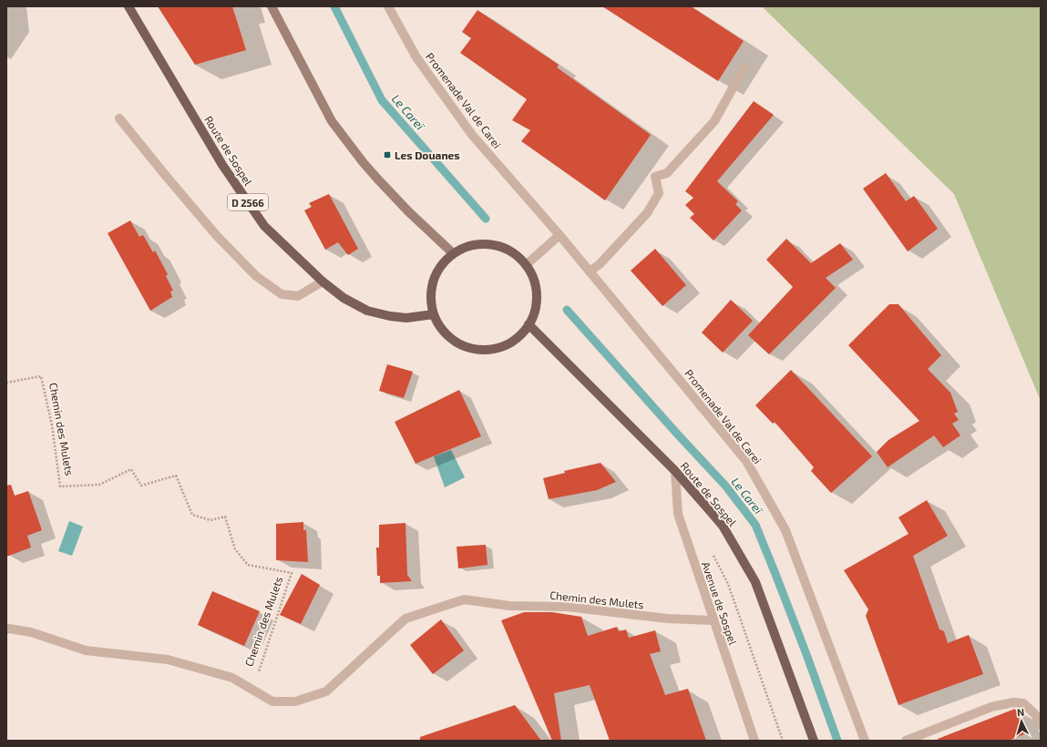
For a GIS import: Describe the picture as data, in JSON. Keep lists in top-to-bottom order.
{
  "streets": {
    "main road": ["Route de Sospel", "D 2566"],
    "street": ["Promenade Val de Carei", "Chemin des Mulets", "Avenue de Sospel"]
  },
  "crossings": [
    ["Route de Sospel", "Avenue de Sospel"],
    ["Chemin des Mulets", "Avenue de Sospel"]
  ],
  "water": ["Le Careï"],
  "places": {
    "transit": ["Les Douanes"]
  },
  "north": "top"
}
